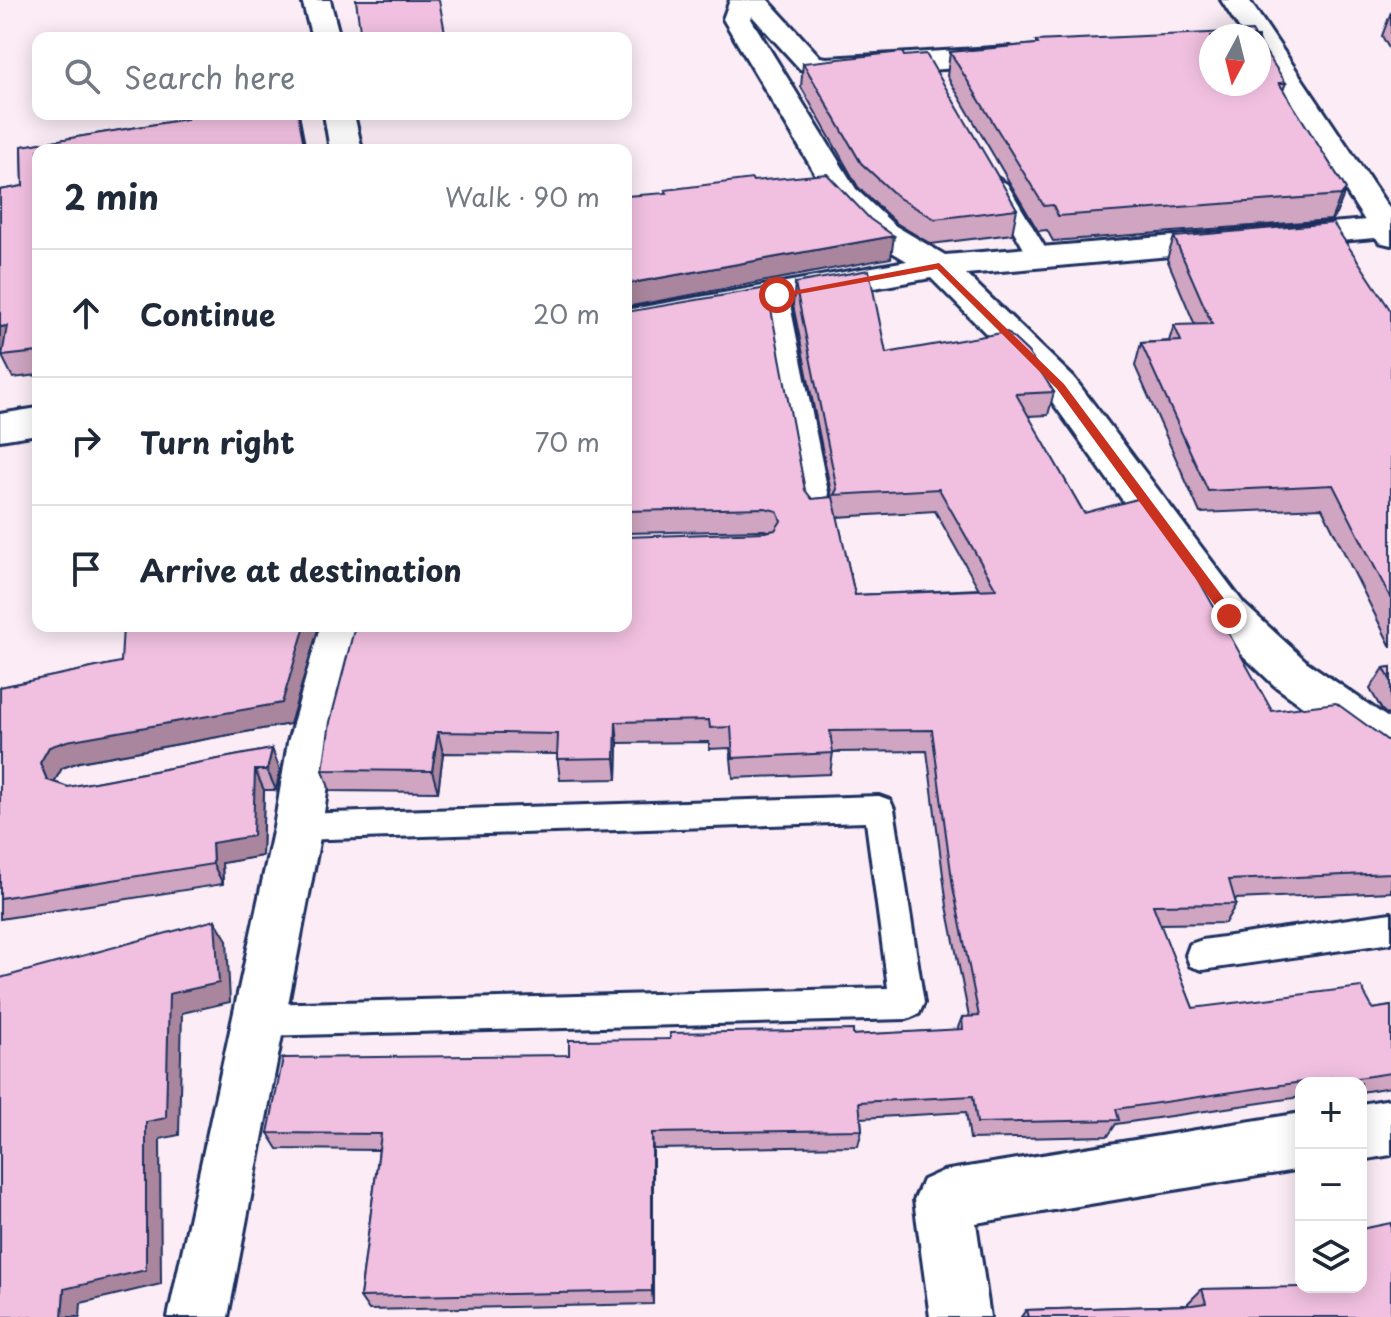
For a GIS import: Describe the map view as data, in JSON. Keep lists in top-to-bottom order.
{
  "north": "bottom",
  "page": {
    "search": "Search here",
    "heading": ["2 min", "Walk · 90 m"],
    "list": [
      ["Continue", "20 m"],
      ["Turn right", "70 m"],
      "Arrive at destination"
    ],
    "map_buttons": ["+", "−"]
  }
}
